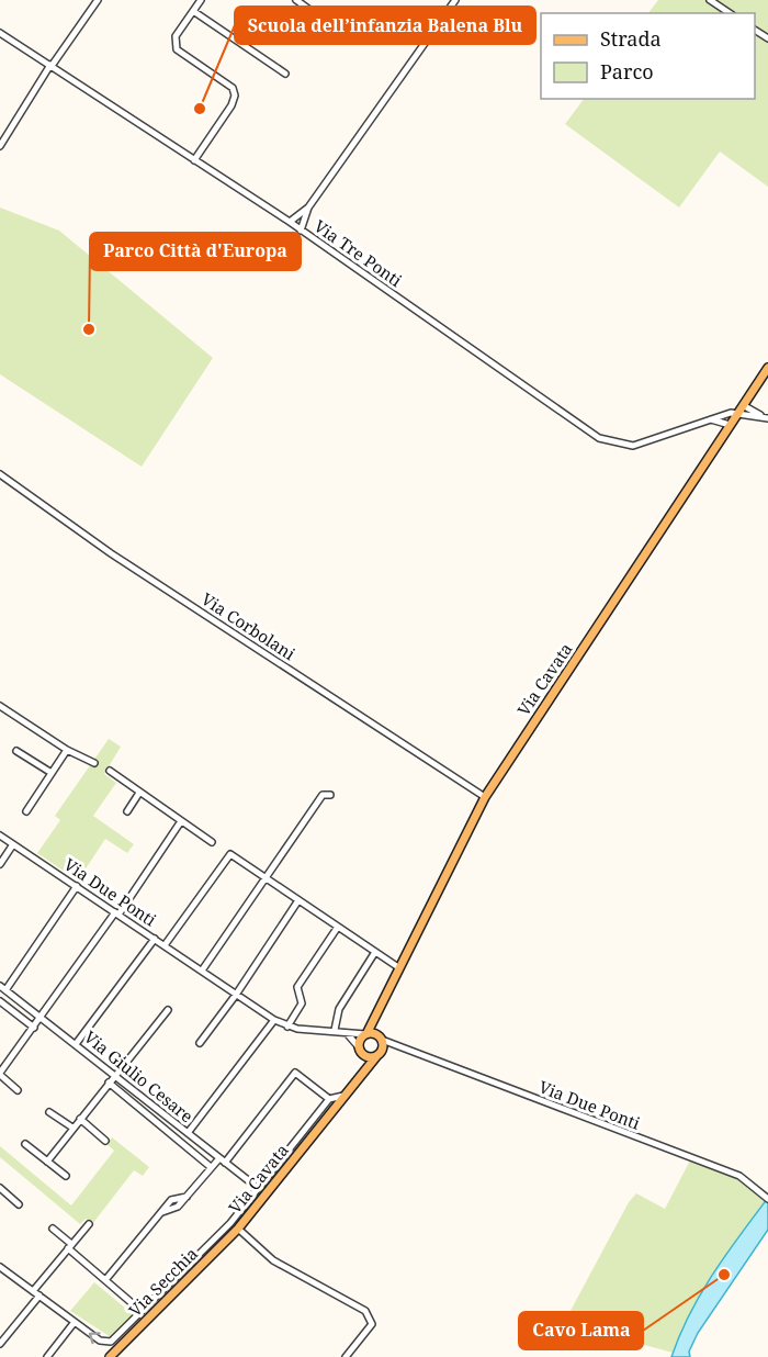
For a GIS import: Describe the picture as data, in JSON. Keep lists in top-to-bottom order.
{
  "streets": {
    "main road": ["Via Cavata", "Via Secchia"],
    "street": [
      "Via Tre Ponti",
      "Via Corbolani",
      "Via Due Ponti",
      "Via Giulio Cesare"
    ]
  },
  "crossings": [
    ["Via Tre Ponti", "Via Cavata"],
    ["Via Corbolani", "Via Cavata"],
    ["Via Cavata", "Via Due Ponti"],
    ["Via Cavata", "Via Secchia"]
  ],
  "places": ["Scuola dell’infanzia Balena Blu", "Parco Città d'Europa", "Cavo Lama"],
  "legend": ["Strada", "Parco"]
}
